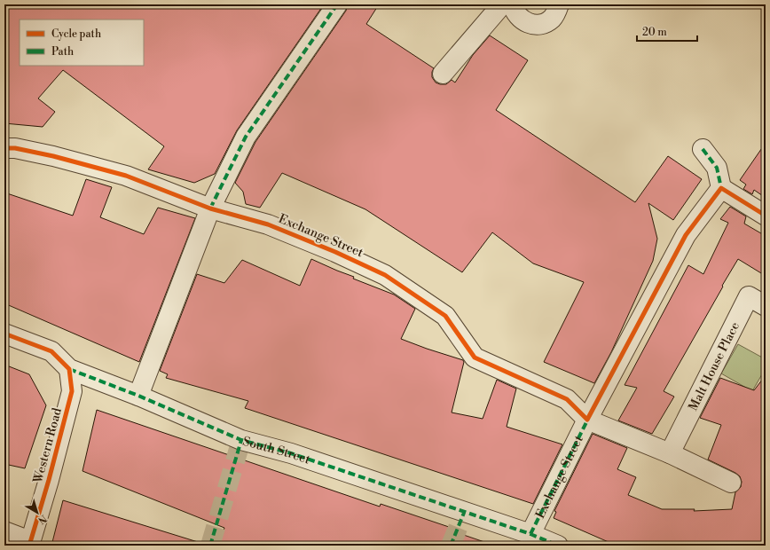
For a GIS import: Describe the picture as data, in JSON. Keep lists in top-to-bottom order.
{
  "streets": {
    "street": [
      "Exchange Street",
      "Malt House Place",
      "Western Road",
      "South Street"
    ]
  },
  "crossings": [
    ["Exchange Street", "Malt House Place"],
    ["Exchange Street", "South Street"],
    ["Western Road", "South Street"]
  ],
  "legend": ["Cycle path", "Path"],
  "scale_bar": "20 m",
  "north": "bottom right"
}
